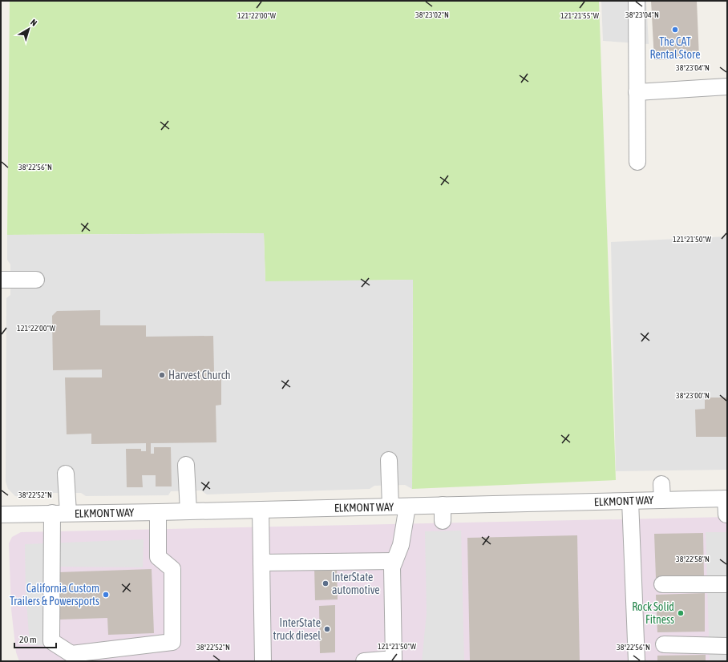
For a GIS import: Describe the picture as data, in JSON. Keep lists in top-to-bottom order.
{
  "streets": {
    "street": ["ELKMONT WAY"]
  },
  "places": [
    "The CAT Rental Store",
    "Harvest Church",
    "InterState automotive",
    "California Custom Trailers & Powersports",
    "Rock Solid Fitness",
    "InterState truck diesel"
  ],
  "scale_bar": "20 m",
  "north": "top right",
  "coordinates": [
    "38°23'02\"N",
    "38°23'04\"N",
    "121°22'00\"W",
    "121°21'55\"W",
    "38°22'56\"N",
    "121°21'50\"W",
    "38°23'00\"N",
    "38°22'52\"N",
    "38°22'58\"N"
  ]
}
